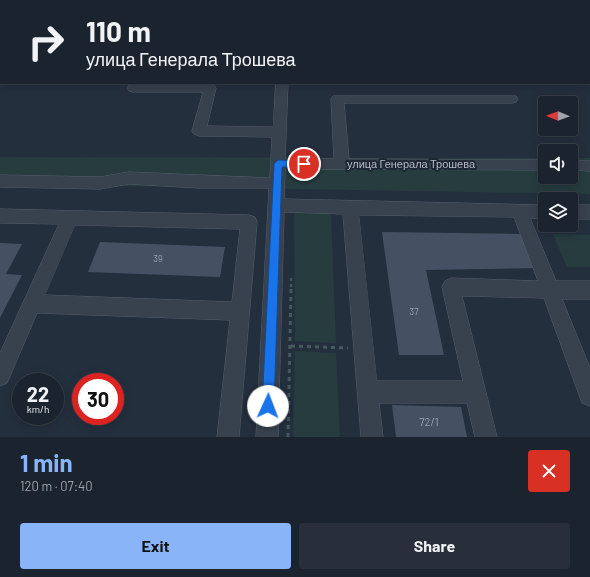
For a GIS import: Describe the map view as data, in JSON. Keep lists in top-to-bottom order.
{
  "streets": {
    "street": ["улица Генерала Трошева"]
  },
  "house_numbers": ["39", "37", "72/1"],
  "north": "left",
  "page": {
    "turn": ["110 m", "улица Генерала Трошева"],
    "speed": "22 km/h",
    "limit": "30",
    "heading": ["1 min", "120 m · 07:40"],
    "buttons": ["Exit", "Share"]
  }
}
